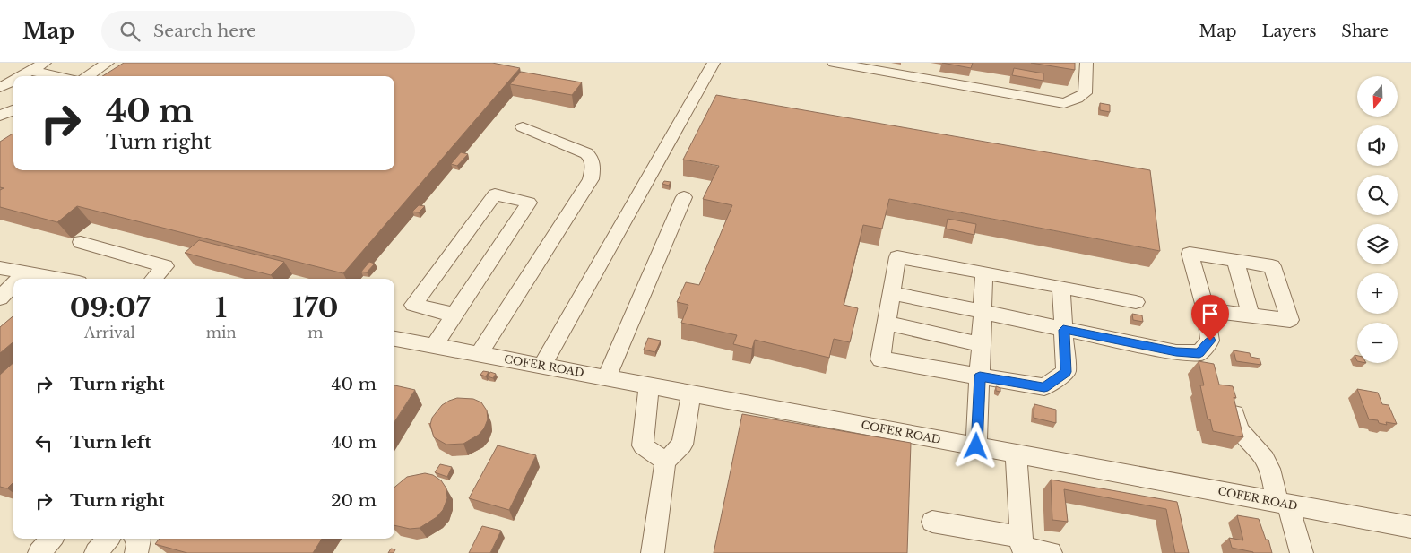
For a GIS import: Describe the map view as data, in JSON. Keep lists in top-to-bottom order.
{
  "streets": {
    "street": ["COFER ROAD"]
  },
  "north": "bottom",
  "page": {
    "header": "Map",
    "search": "Search here",
    "nav": ["Map", "Layers", "Share"],
    "map_buttons": ["+", "−"],
    "turn": ["40 m", "Turn right"],
    "eta": [
      "09:07",
      "Arrival",
      "1",
      "min",
      "170",
      "m"
    ],
    "list": [
      {
        "name": "Turn right",
        "value": "40 m"
      },
      {
        "name": "Turn left",
        "value": "40 m"
      },
      {
        "name": "Turn right",
        "value": "20 m"
      }
    ]
  }
}
